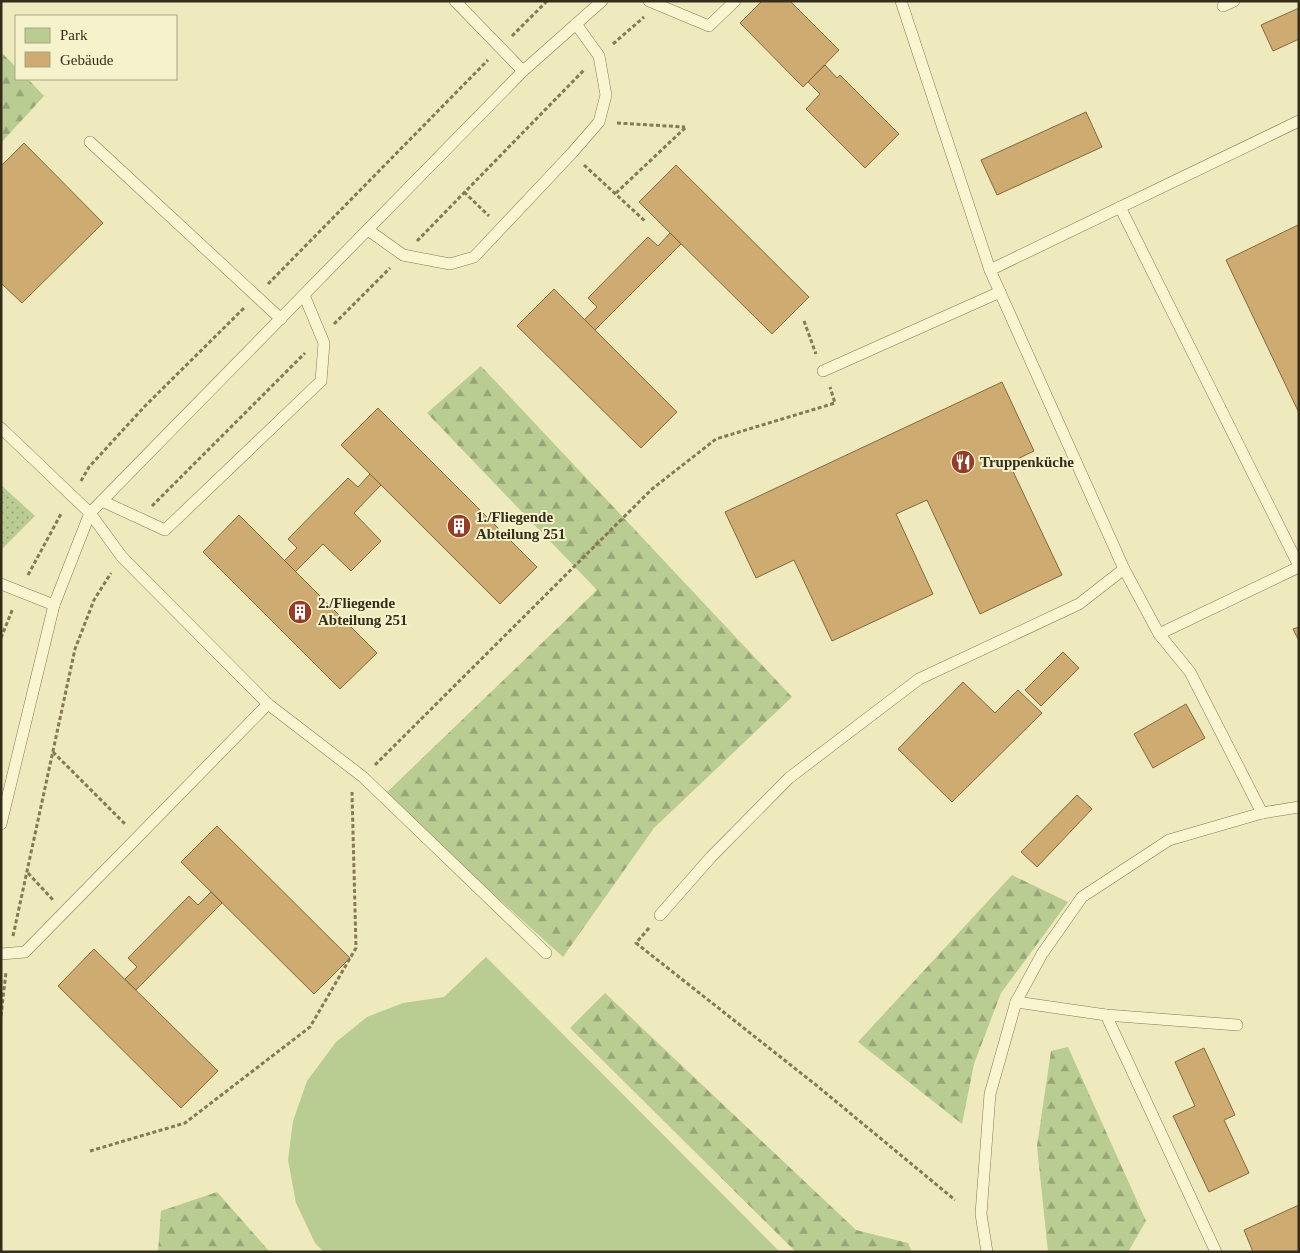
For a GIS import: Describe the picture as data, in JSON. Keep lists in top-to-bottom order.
{
  "places": {
    "restaurant": ["Truppenküche"],
    "building": ["1./Fliegende Abteilung 251", "2./Fliegende Abteilung 251"]
  },
  "legend": ["Park", "Gebäude"]
}
